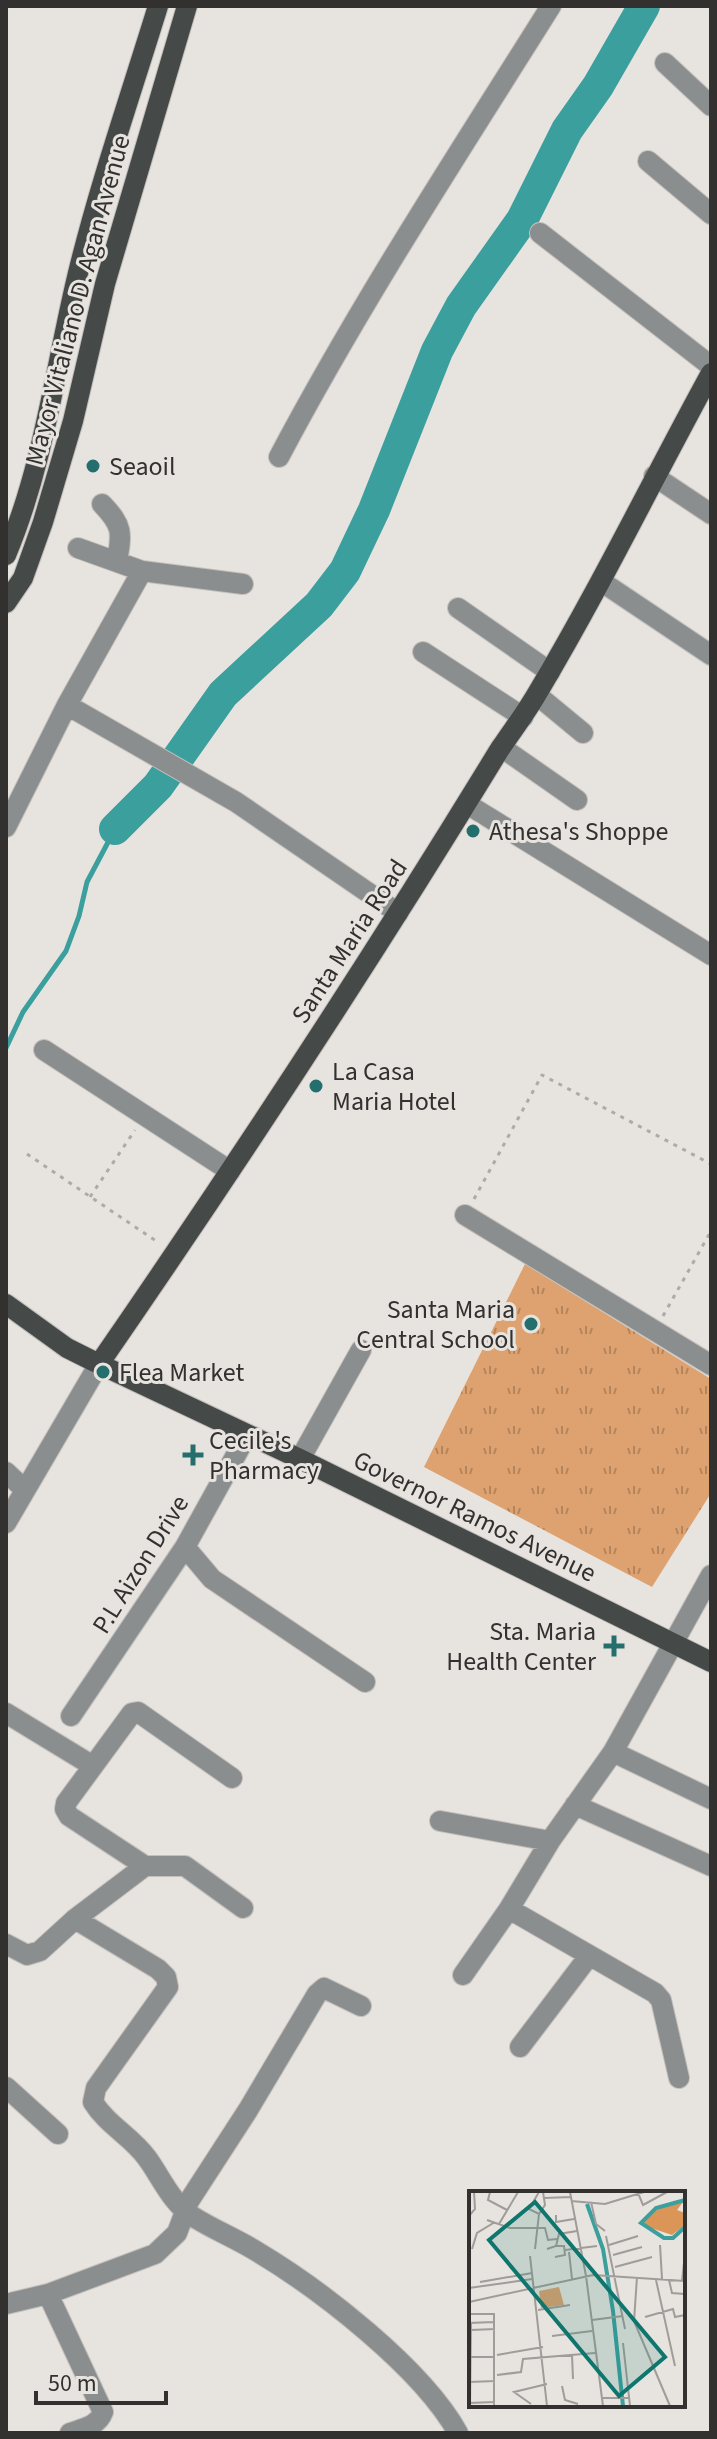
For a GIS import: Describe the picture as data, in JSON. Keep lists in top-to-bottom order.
{
  "streets": {
    "main road": ["Mayor Vitaliano D. Agan Avenue", "Santa Maria Road", "Governor Ramos Avenue"],
    "street": ["P.L Aizon Drive"]
  },
  "crossings": [
    ["Santa Maria Road", "Governor Ramos Avenue"],
    ["Governor Ramos Avenue", "P.L Aizon Drive"]
  ],
  "places": {
    "other": [
      "Seaoil",
      "Athesa's Shoppe",
      "La Casa Maria Hotel",
      "Santa Maria Central School",
      "Flea Market"
    ],
    "health": ["Cecile's Pharmacy", "Sta. Maria Health Center"]
  },
  "scale_bar": "50 m"
}
